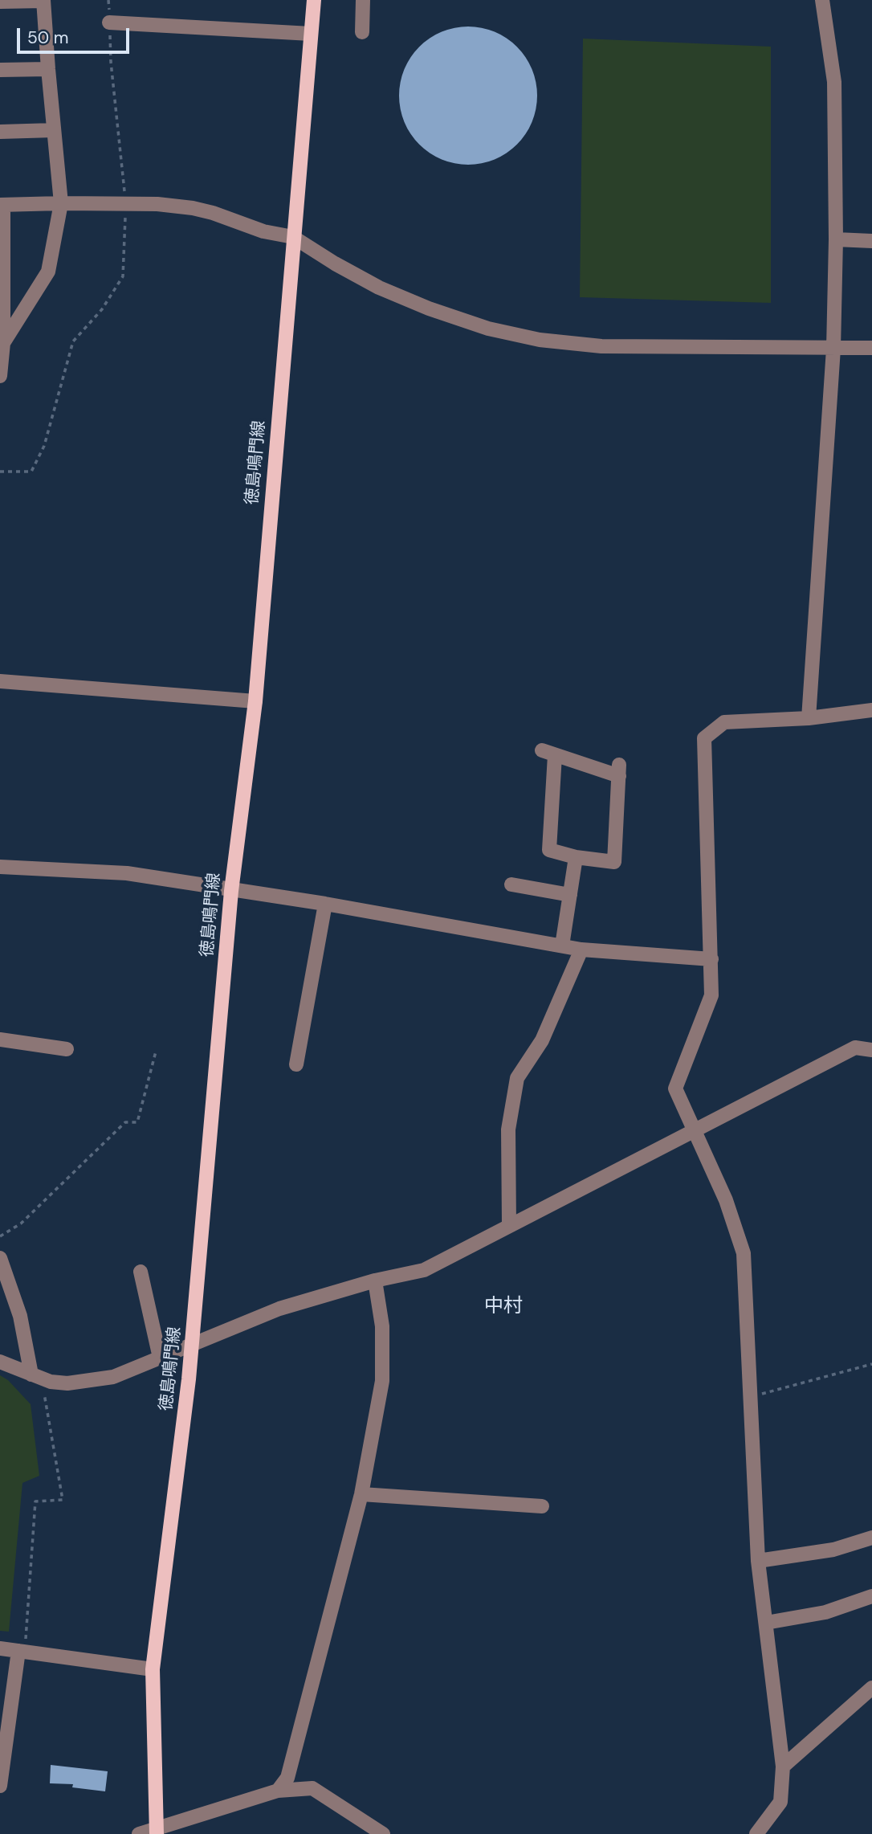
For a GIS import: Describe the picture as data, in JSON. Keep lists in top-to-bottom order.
{
  "streets": {
    "main road": ["徳島鳴門線"]
  },
  "districts": ["中村"],
  "scale_bar": "50 m"
}
